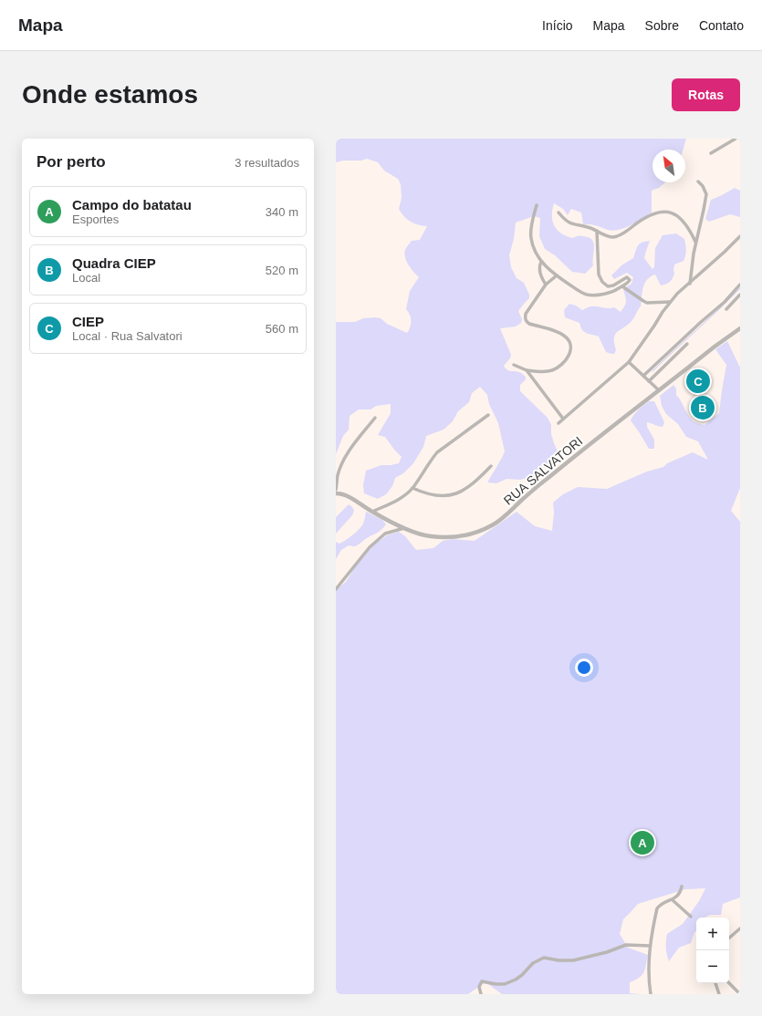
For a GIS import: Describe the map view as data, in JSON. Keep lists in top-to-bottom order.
{
  "streets": {
    "street": ["RUA SALVATORI"]
  },
  "north": "top left",
  "page": {
    "header": "Mapa",
    "nav": [
      "Início",
      "Mapa",
      "Sobre",
      "Contato"
    ],
    "buttons": "Rotas",
    "title": "Onde estamos",
    "heading": ["Por perto", "3 resultados"],
    "list": [
      {
        "mark": "A",
        "name": "Campo do batatau",
        "note": "Esportes",
        "value": "340 m"
      },
      {
        "mark": "B",
        "name": "Quadra CIEP",
        "note": "Local",
        "value": "520 m"
      },
      {
        "mark": "C",
        "name": "CIEP",
        "note": "Local · Rua Salvatori",
        "value": "560 m"
      }
    ],
    "pins": ["C", "B", "A"],
    "map_buttons": ["+", "−"]
  }
}
